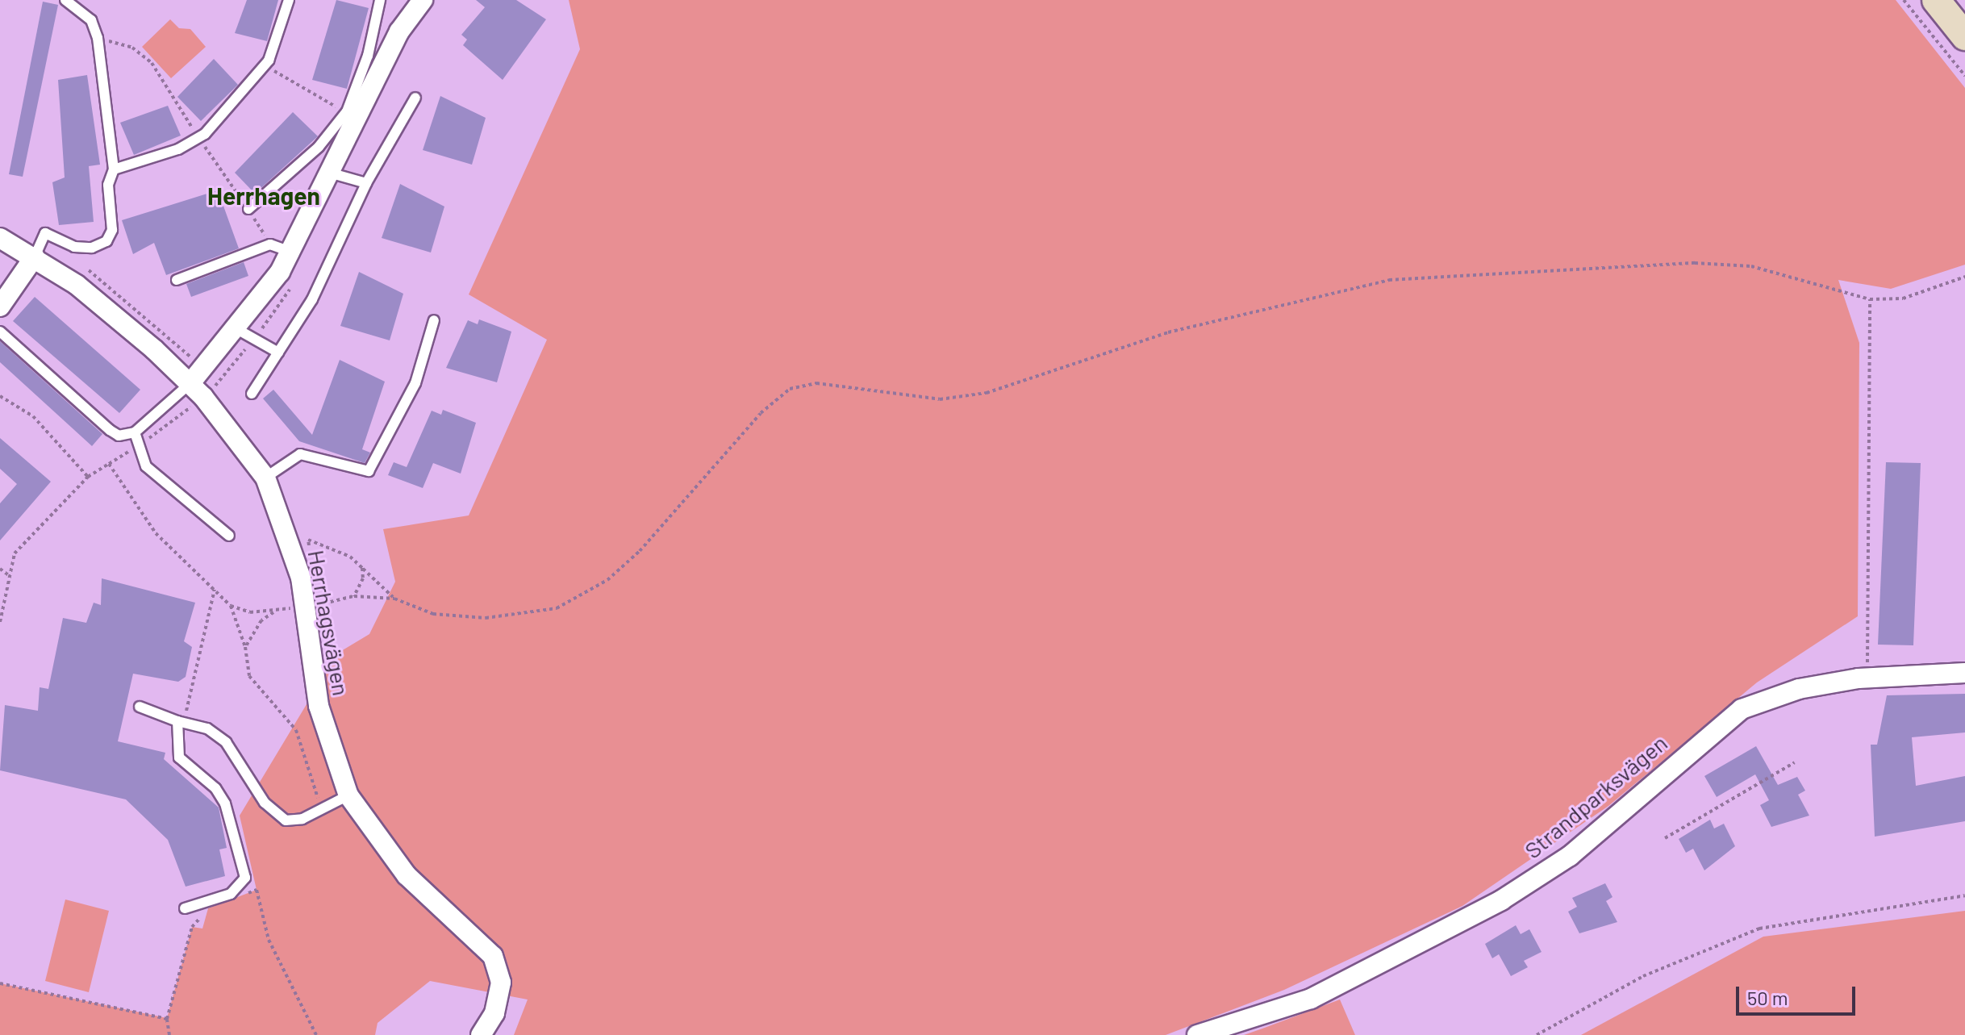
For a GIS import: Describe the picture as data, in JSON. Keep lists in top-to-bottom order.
{
  "streets": {
    "street": ["Herrhagsvägen", "Strandparksvägen"]
  },
  "districts": ["Herrhagen"],
  "scale_bar": "50 m"
}
